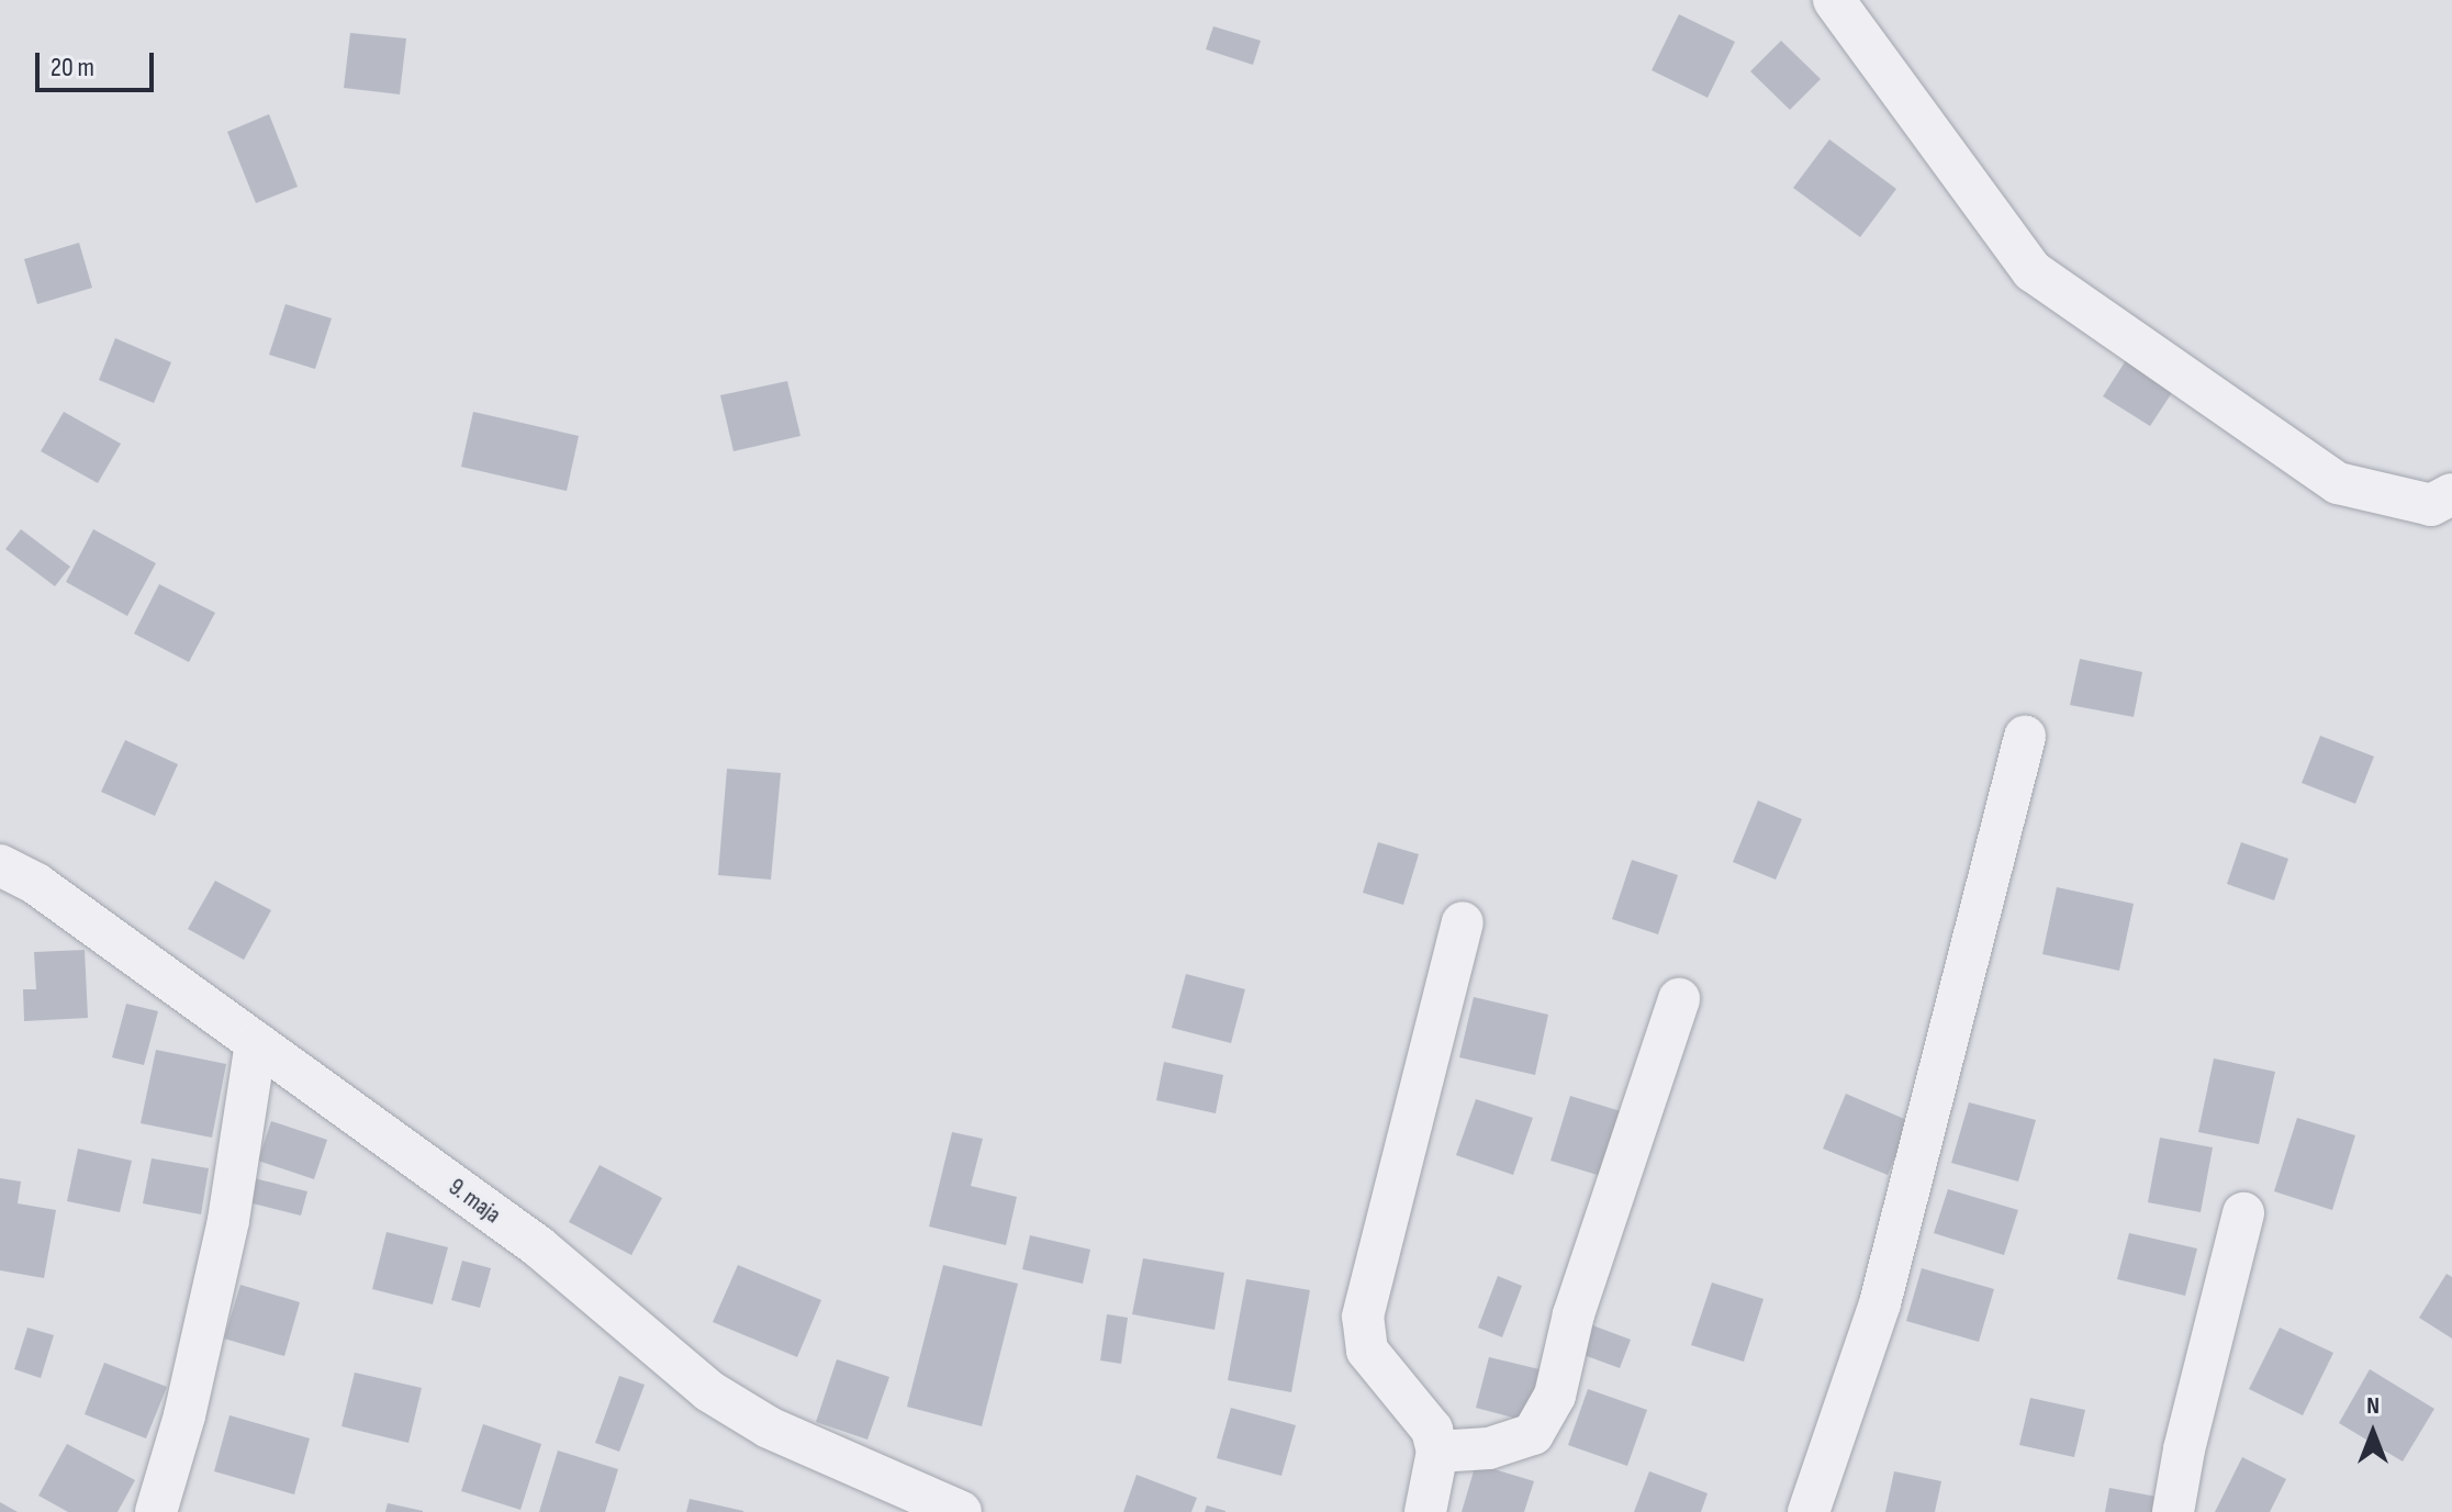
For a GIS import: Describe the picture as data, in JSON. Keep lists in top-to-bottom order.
{
  "streets": {
    "street": ["9. maja"]
  },
  "scale_bar": "20 m",
  "north": "top"
}
